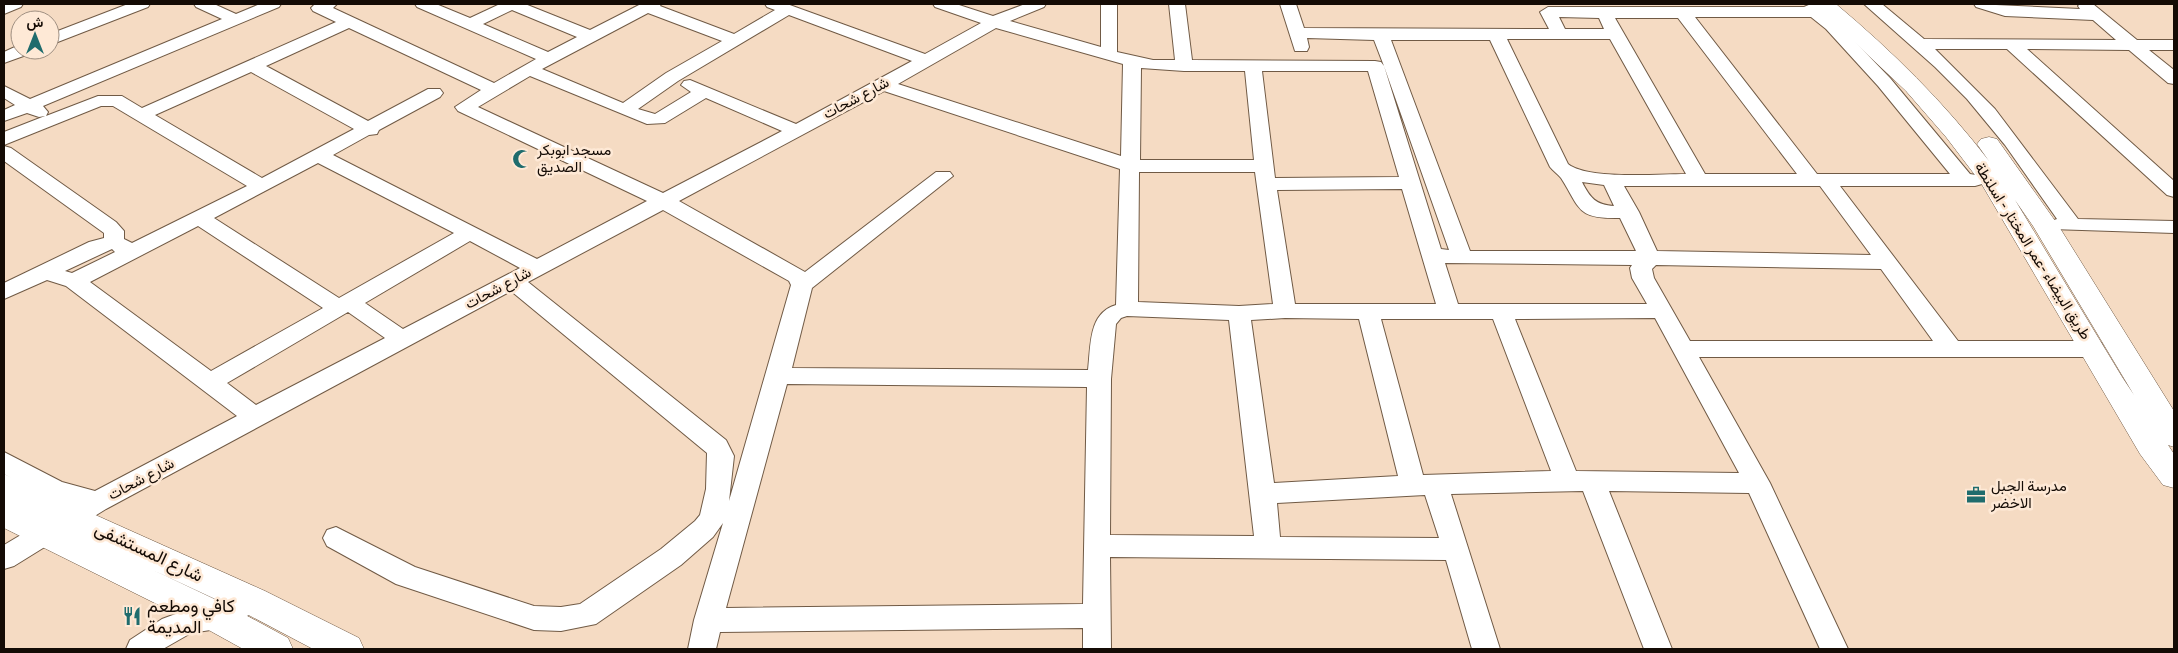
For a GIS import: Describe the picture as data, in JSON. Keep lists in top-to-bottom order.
{
  "streets": {
    "main road": ["طريق البيضاء -عمر المختار - اسلنطة", "شارع المستشفى"],
    "street": ["شارع شحات"]
  },
  "crossings": [
    ["شارع شحات", "شارع المستشفى"]
  ],
  "places": {
    "mosque": ["مسجد ابوبكر الصديق"],
    "office": ["مدرسة الجبل الاخضر"],
    "restaurant": ["كافي ومطعم المديمة"]
  },
  "north": "top"
}
